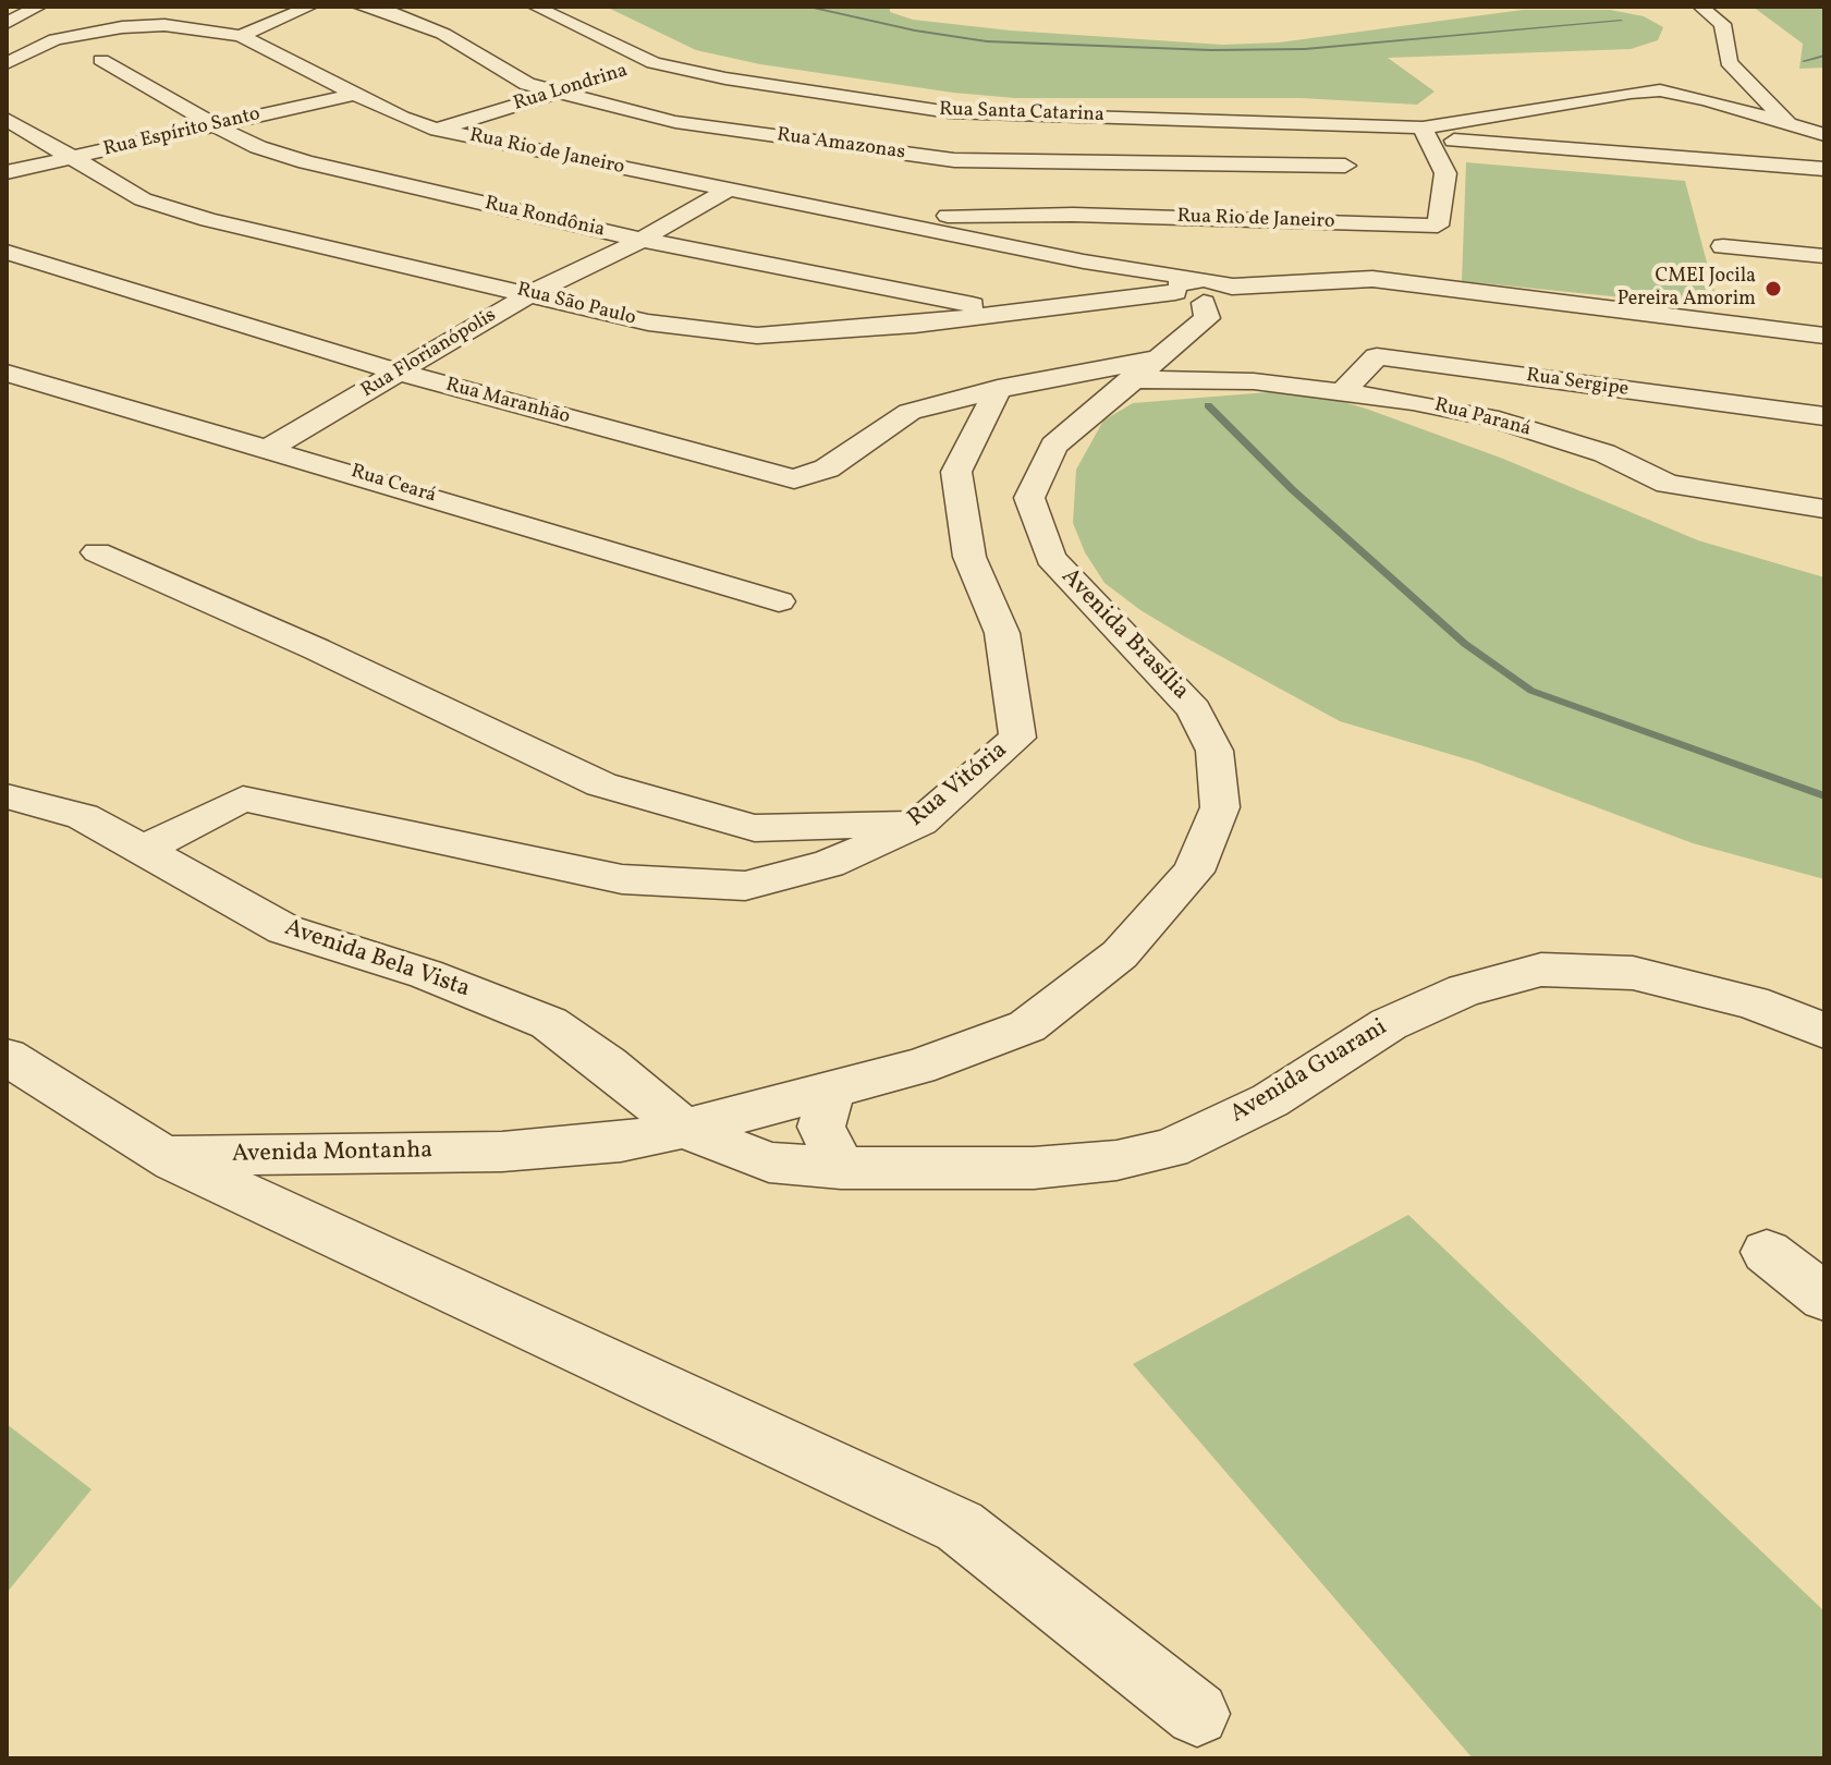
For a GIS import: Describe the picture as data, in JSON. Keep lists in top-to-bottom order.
{
  "streets": {
    "street": [
      "Rua Londrina",
      "Rua Santa Catarina",
      "Rua Espírito Santo",
      "Rua Amazonas",
      "Rua Rio de Janeiro",
      "Rua Rondônia",
      "Rua São Paulo",
      "Rua Florianópolis",
      "Rua Sergipe",
      "Rua Maranhão",
      "Rua Paraná",
      "Rua Ceará",
      "Avenida Brasília",
      "Rua Vitória",
      "Avenida Bela Vista",
      "Avenida Guarani",
      "Avenida Montanha"
    ]
  },
  "crossings": [
    ["Rua Londrina", "Rua Santa Catarina"],
    ["Rua Londrina", "Rua Amazonas"],
    ["Rua Londrina", "Rua Rio de Janeiro"],
    ["Rua Santa Catarina", "Rua Amazonas"],
    ["Rua Santa Catarina", "Rua Rio de Janeiro"],
    ["Rua Espírito Santo", "Rua Rio de Janeiro"],
    ["Rua Espírito Santo", "Rua Rondônia"],
    ["Rua Espírito Santo", "Rua São Paulo"],
    ["Rua Rio de Janeiro", "Rua São Paulo"],
    ["Rua Rio de Janeiro", "Rua Florianópolis"],
    ["Rua Rio de Janeiro", "Avenida Brasília"],
    ["Rua Rondônia", "Rua São Paulo"],
    ["Rua Rondônia", "Rua Florianópolis"],
    ["Rua São Paulo", "Rua Florianópolis"],
    ["Rua São Paulo", "Avenida Brasília"],
    ["Rua Florianópolis", "Rua Maranhão"],
    ["Rua Florianópolis", "Rua Ceará"],
    ["Rua Sergipe", "Rua Paraná"],
    ["Rua Maranhão", "Rua Vitória"],
    ["Rua Paraná", "Avenida Brasília"],
    ["Avenida Brasília", "Avenida Bela Vista"],
    ["Avenida Brasília", "Avenida Guarani"],
    ["Avenida Brasília", "Avenida Montanha"],
    ["Rua Vitória", "Avenida Bela Vista"],
    ["Avenida Bela Vista", "Avenida Guarani"],
    ["Avenida Bela Vista", "Avenida Montanha"],
    ["Avenida Guarani", "Avenida Montanha"]
  ],
  "places": ["CMEI Jocila Pereira Amorim"]
}
